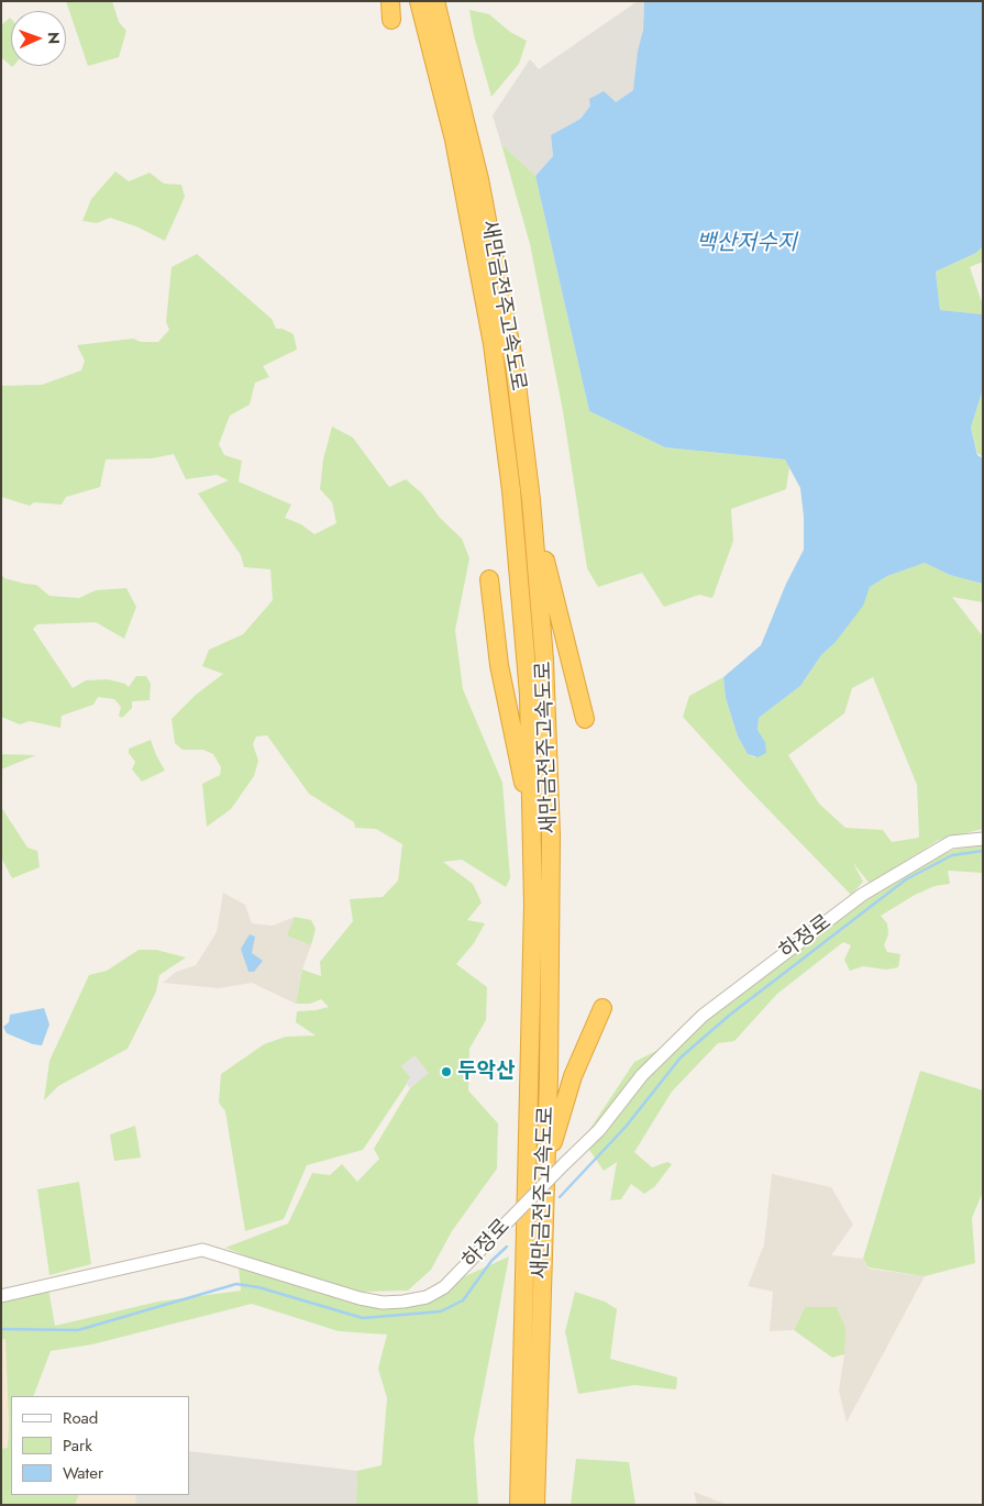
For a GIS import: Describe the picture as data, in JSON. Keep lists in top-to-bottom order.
{
  "streets": {
    "highway": ["새만금전주고속도로"],
    "street": ["하정로"]
  },
  "water": ["백산저수지"],
  "places": ["두악산"],
  "legend": ["Road", "Park", "Water"],
  "north": "right"
}
